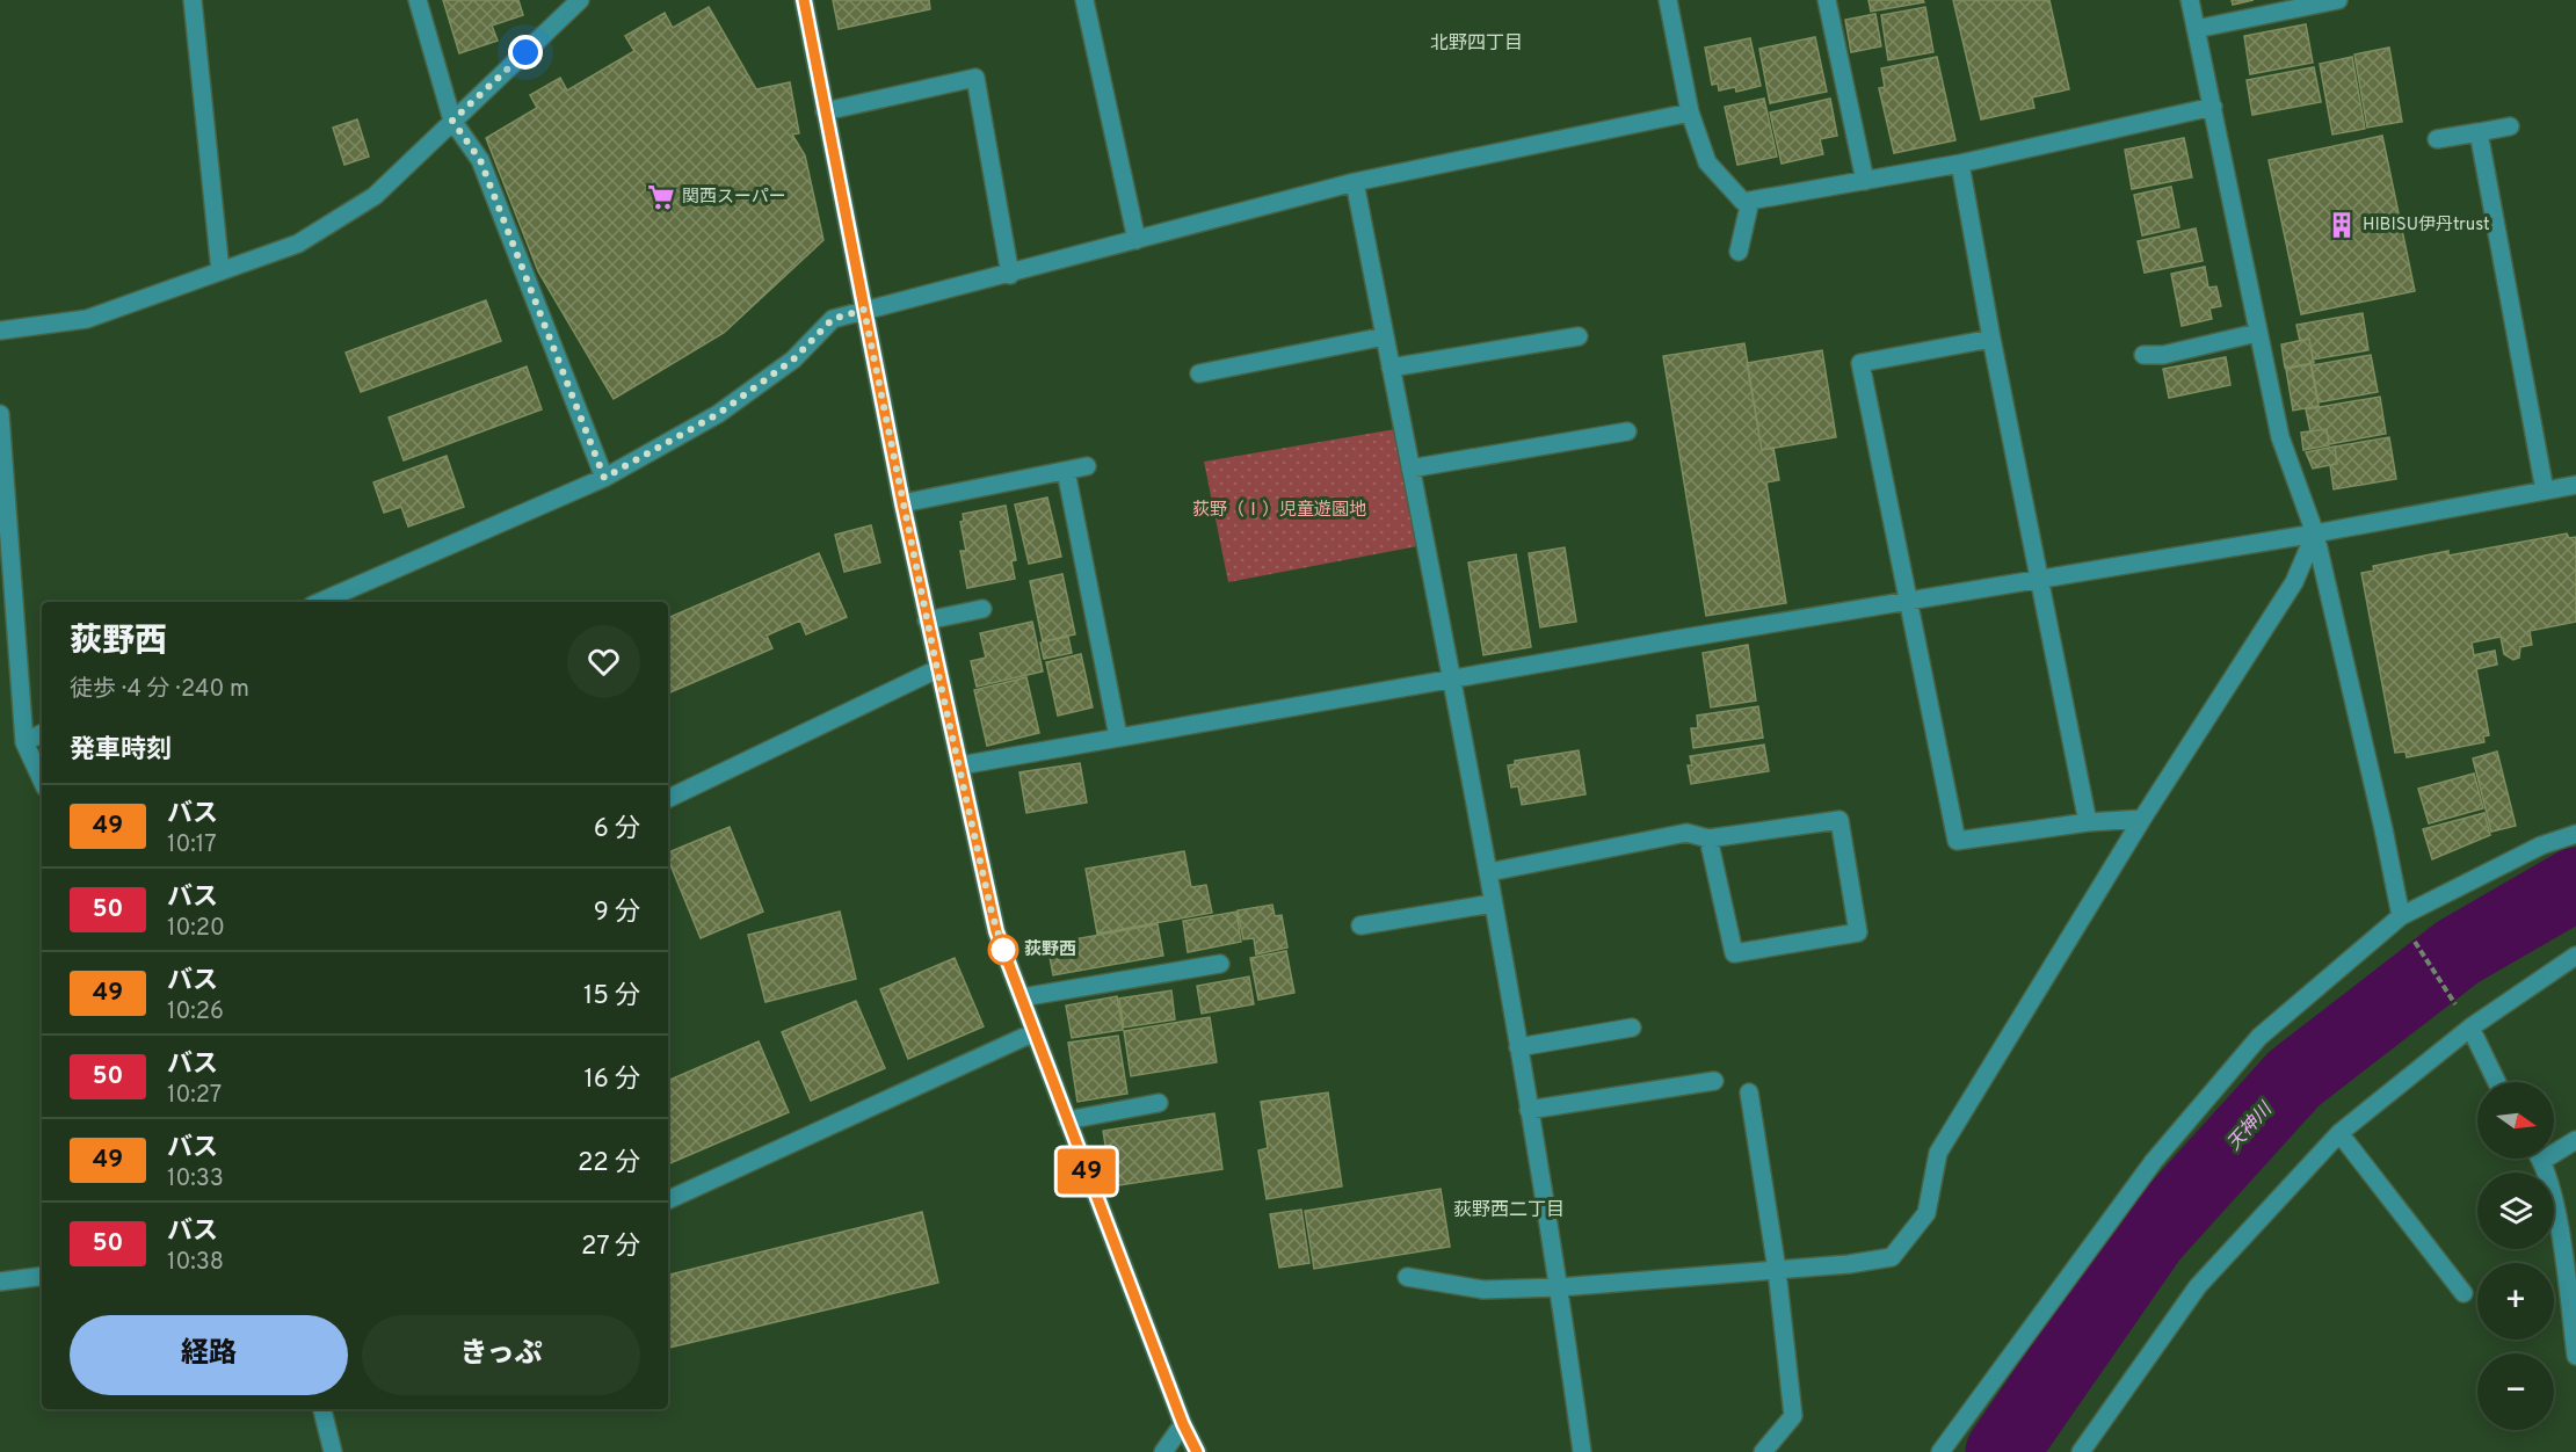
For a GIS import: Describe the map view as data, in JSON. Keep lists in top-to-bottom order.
{
  "districts": ["北野四丁目", "荻野西二丁目"],
  "water": ["天神川"],
  "parks": ["荻野（Ⅰ）児童遊園地"],
  "places": {
    "supermarket": ["関西スーパー"],
    "building": ["HIBISU伊丹trust"],
    "other": ["荻野西"]
  },
  "lines": ["bus line 49"],
  "north": "right",
  "page": {
    "on_map": "49",
    "heading": [
      ["荻野西", "徒歩 · 4 分 · 240 m"],
      "発車時刻"
    ],
    "list": [
      {
        "mark": "49",
        "name": "バス",
        "note": "10:17",
        "value": "6 分"
      },
      {
        "mark": "50",
        "name": "バス",
        "note": "10:20",
        "value": "9 分"
      },
      {
        "mark": "49",
        "name": "バス",
        "note": "10:26",
        "value": "15 分"
      },
      {
        "mark": "50",
        "name": "バス",
        "note": "10:27",
        "value": "16 分"
      },
      {
        "mark": "49",
        "name": "バス",
        "note": "10:33",
        "value": "22 分"
      },
      {
        "mark": "50",
        "name": "バス",
        "note": "10:38",
        "value": "27 分"
      }
    ],
    "map_buttons": ["+", "−"],
    "buttons": ["経路", "きっぷ"]
  }
}
